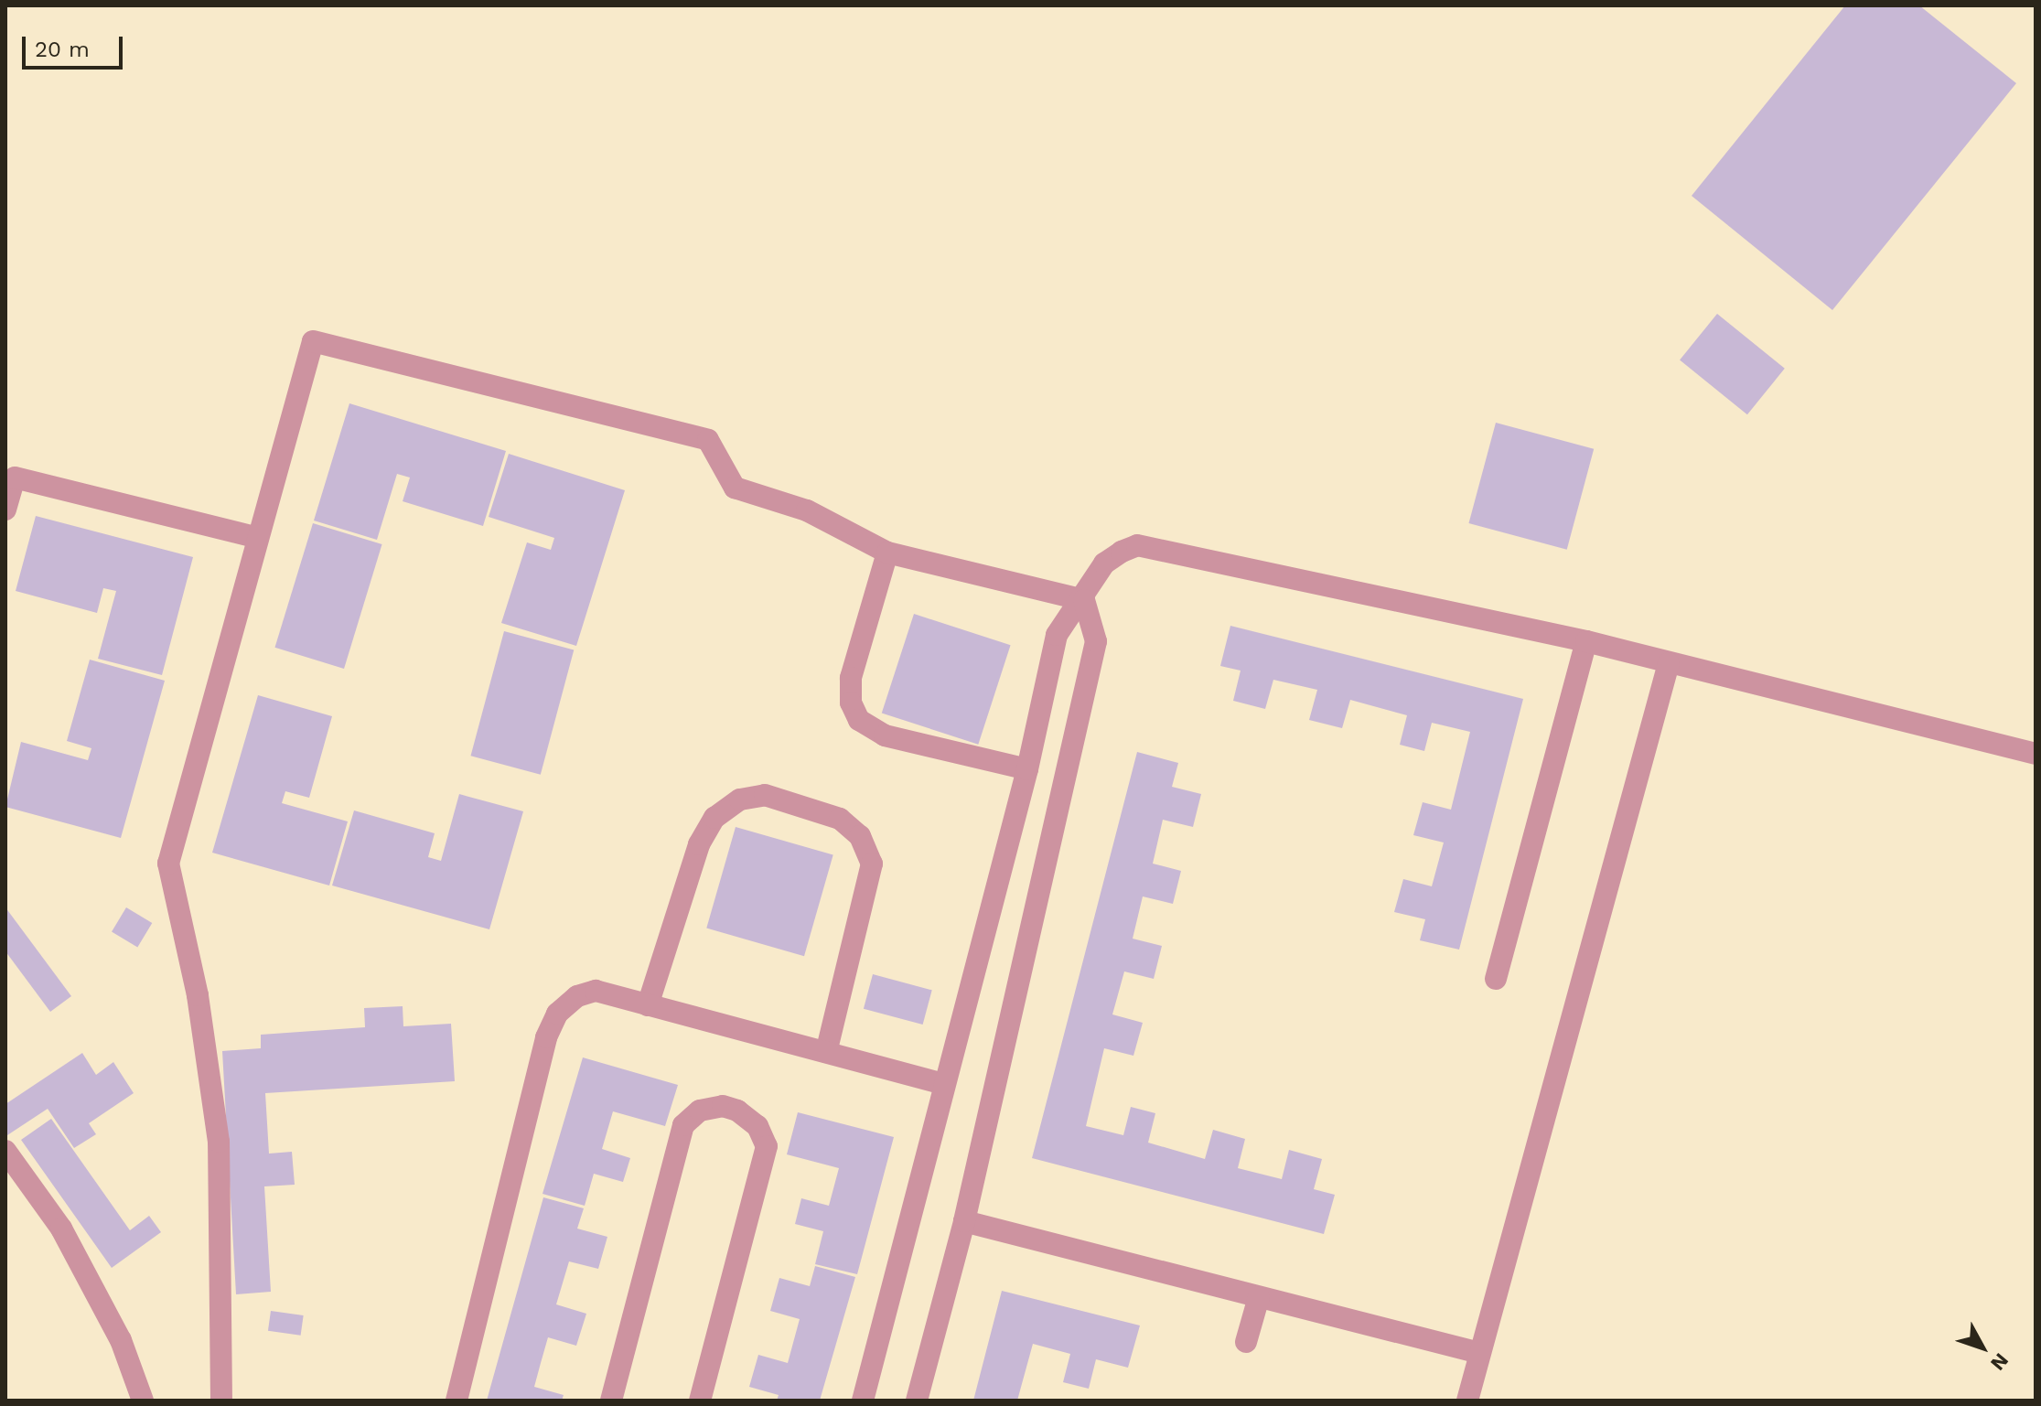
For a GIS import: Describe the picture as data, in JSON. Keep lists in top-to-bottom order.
{
  "scale_bar": "20 m",
  "north": "bottom right"
}
